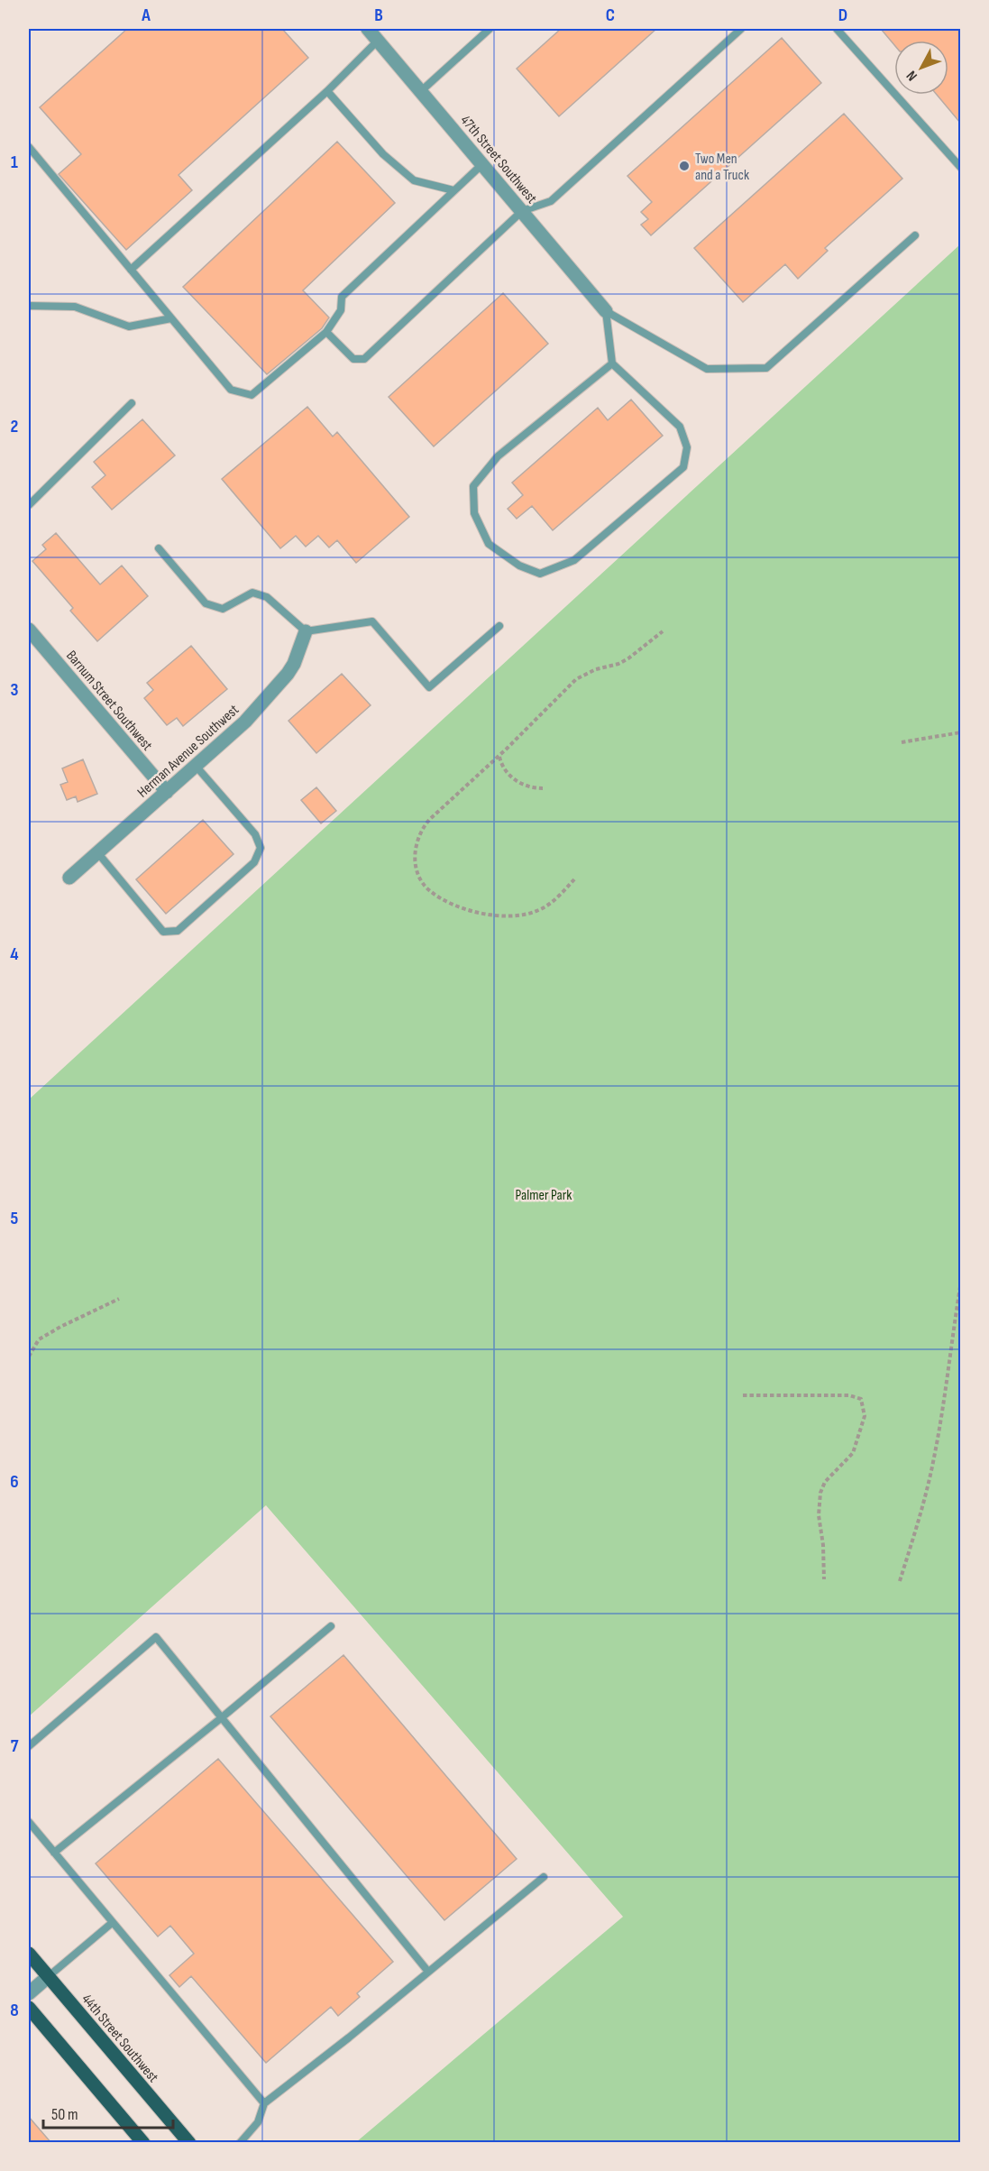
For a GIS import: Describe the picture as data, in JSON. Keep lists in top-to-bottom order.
{
  "streets": {
    "main road": ["44th Street Southwest"],
    "street": ["47th Street Southwest", "Barnum Street Southwest", "Herman Avenue Southwest"]
  },
  "crossings": [
    ["Barnum Street Southwest", "Herman Avenue Southwest"]
  ],
  "parks": ["Palmer Park"],
  "places": ["Two Men and a Truck"],
  "scale_bar": "50 m",
  "north": "bottom left",
  "grid": {
    "columns": [
      "A",
      "B",
      "C",
      "D"
    ],
    "rows": [
      "1",
      "2",
      "3",
      "4",
      "5",
      "6",
      "7",
      "8"
    ]
  }
}
